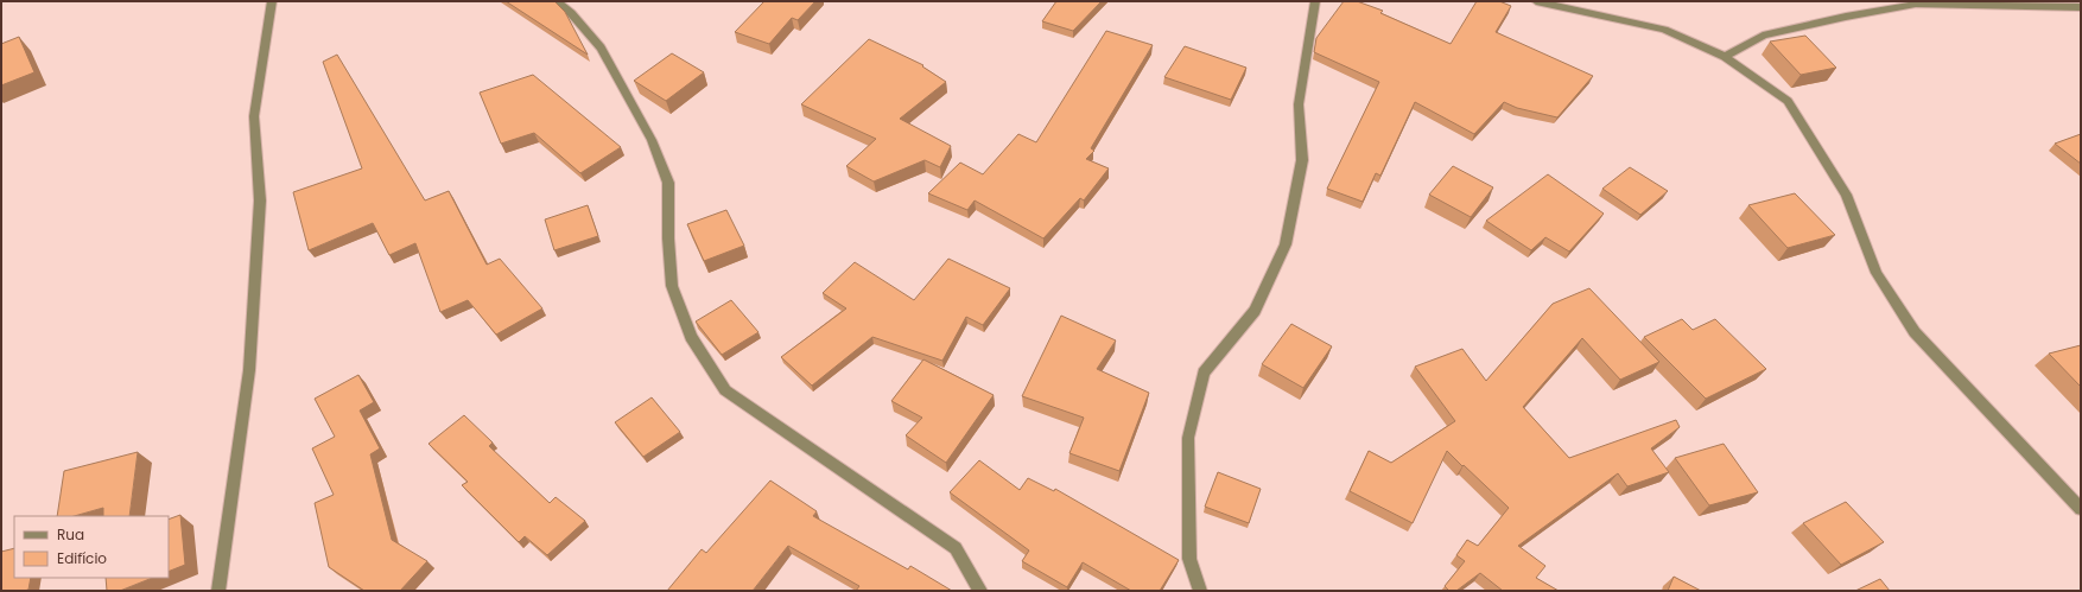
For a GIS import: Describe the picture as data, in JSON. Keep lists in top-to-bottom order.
{
  "legend": ["Rua", "Edifício"]
}
